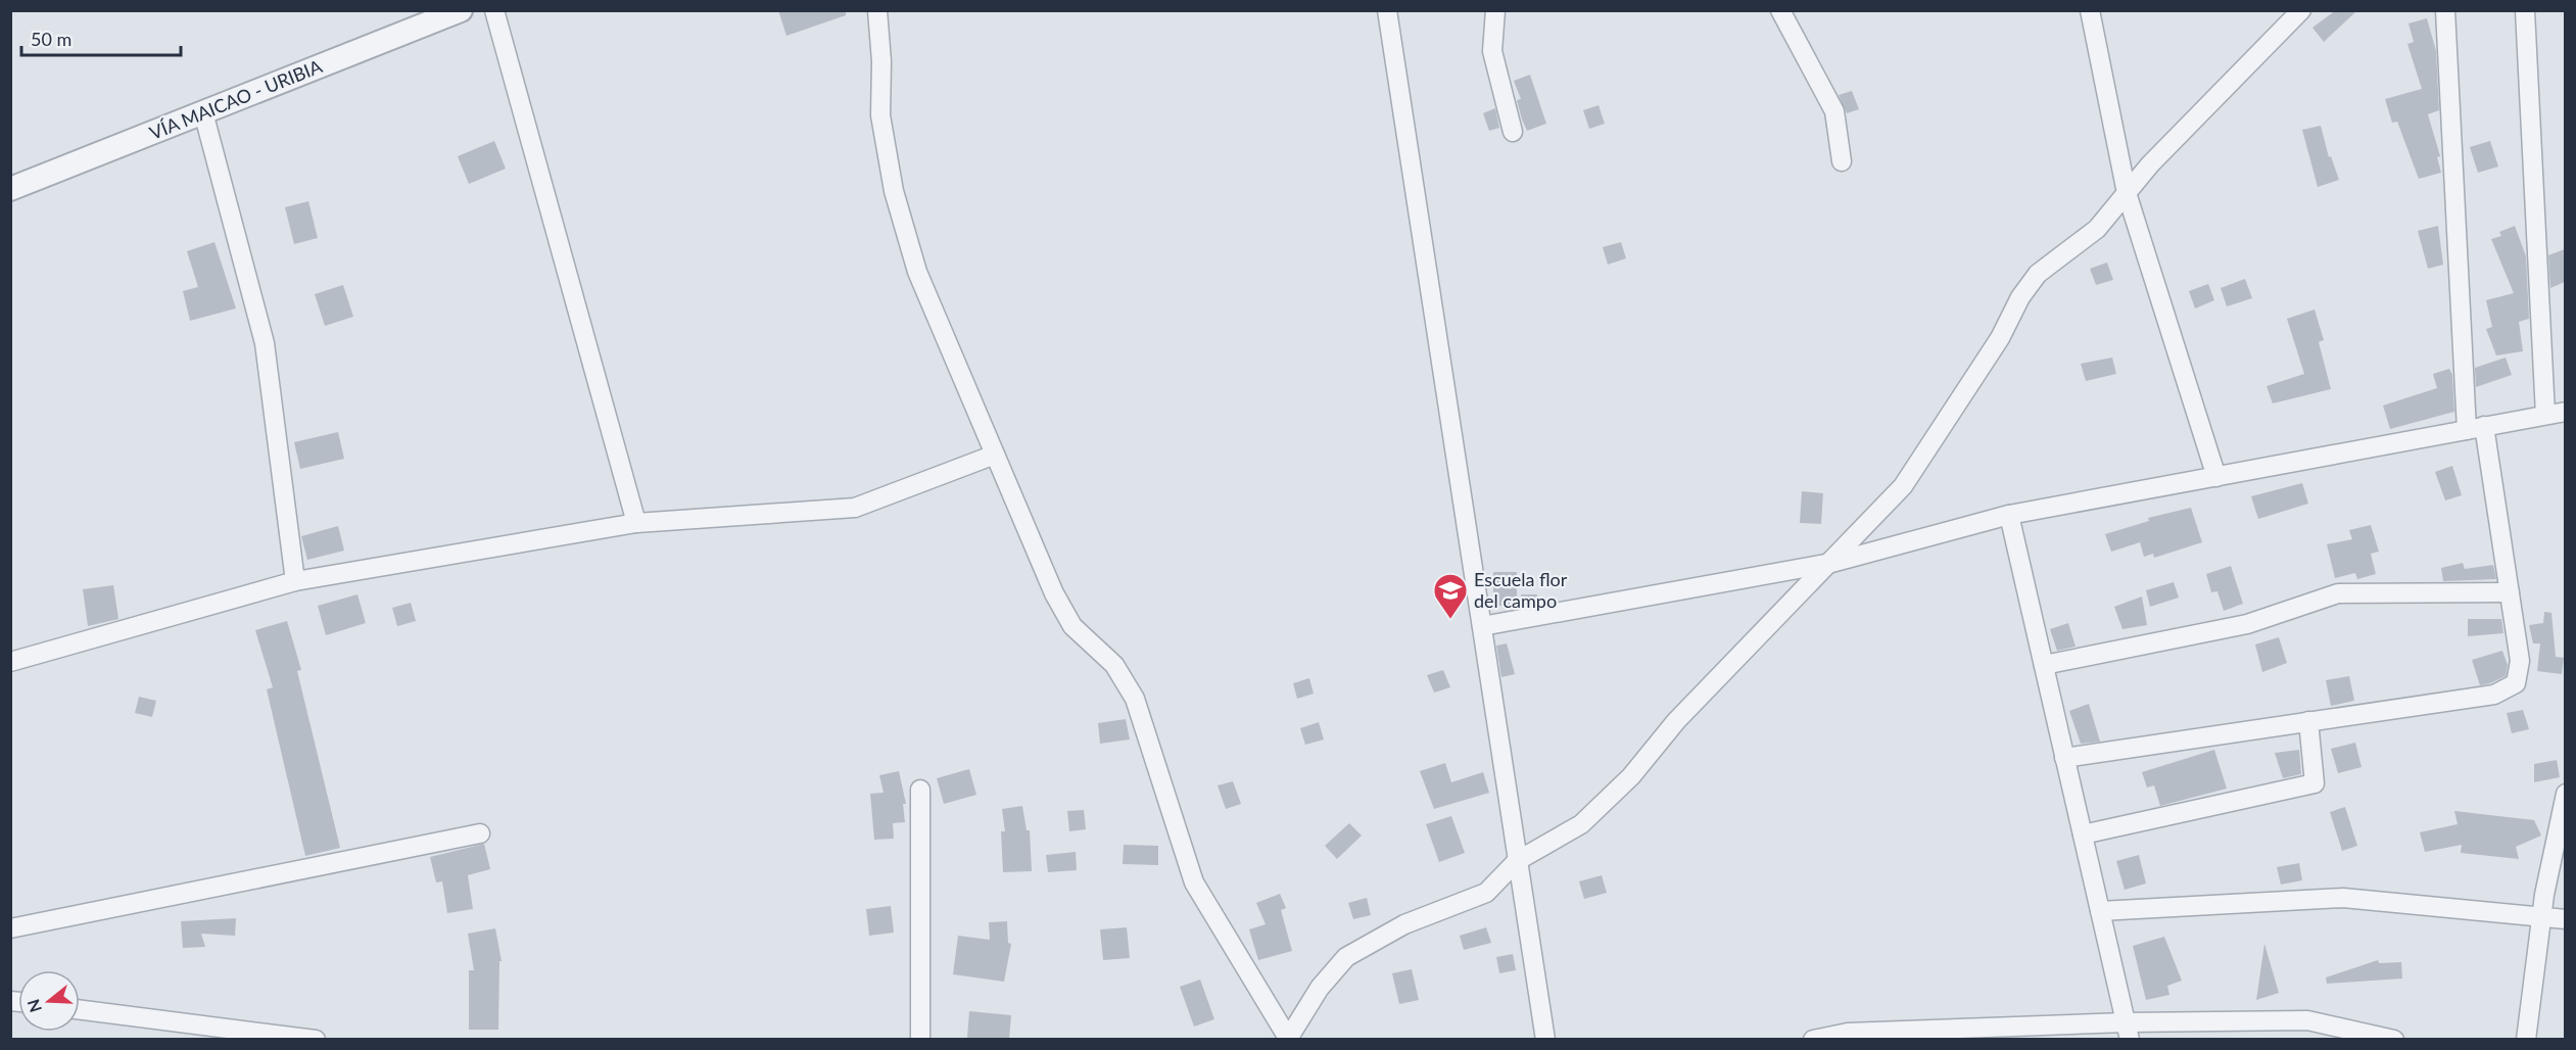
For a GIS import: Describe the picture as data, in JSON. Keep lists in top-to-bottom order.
{
  "streets": {
    "street": ["VÍA MAICAO - URIBIA"]
  },
  "places": {
    "school or university": ["Escuela flor del campo"]
  },
  "scale_bar": "50 m",
  "north": "left"
}
